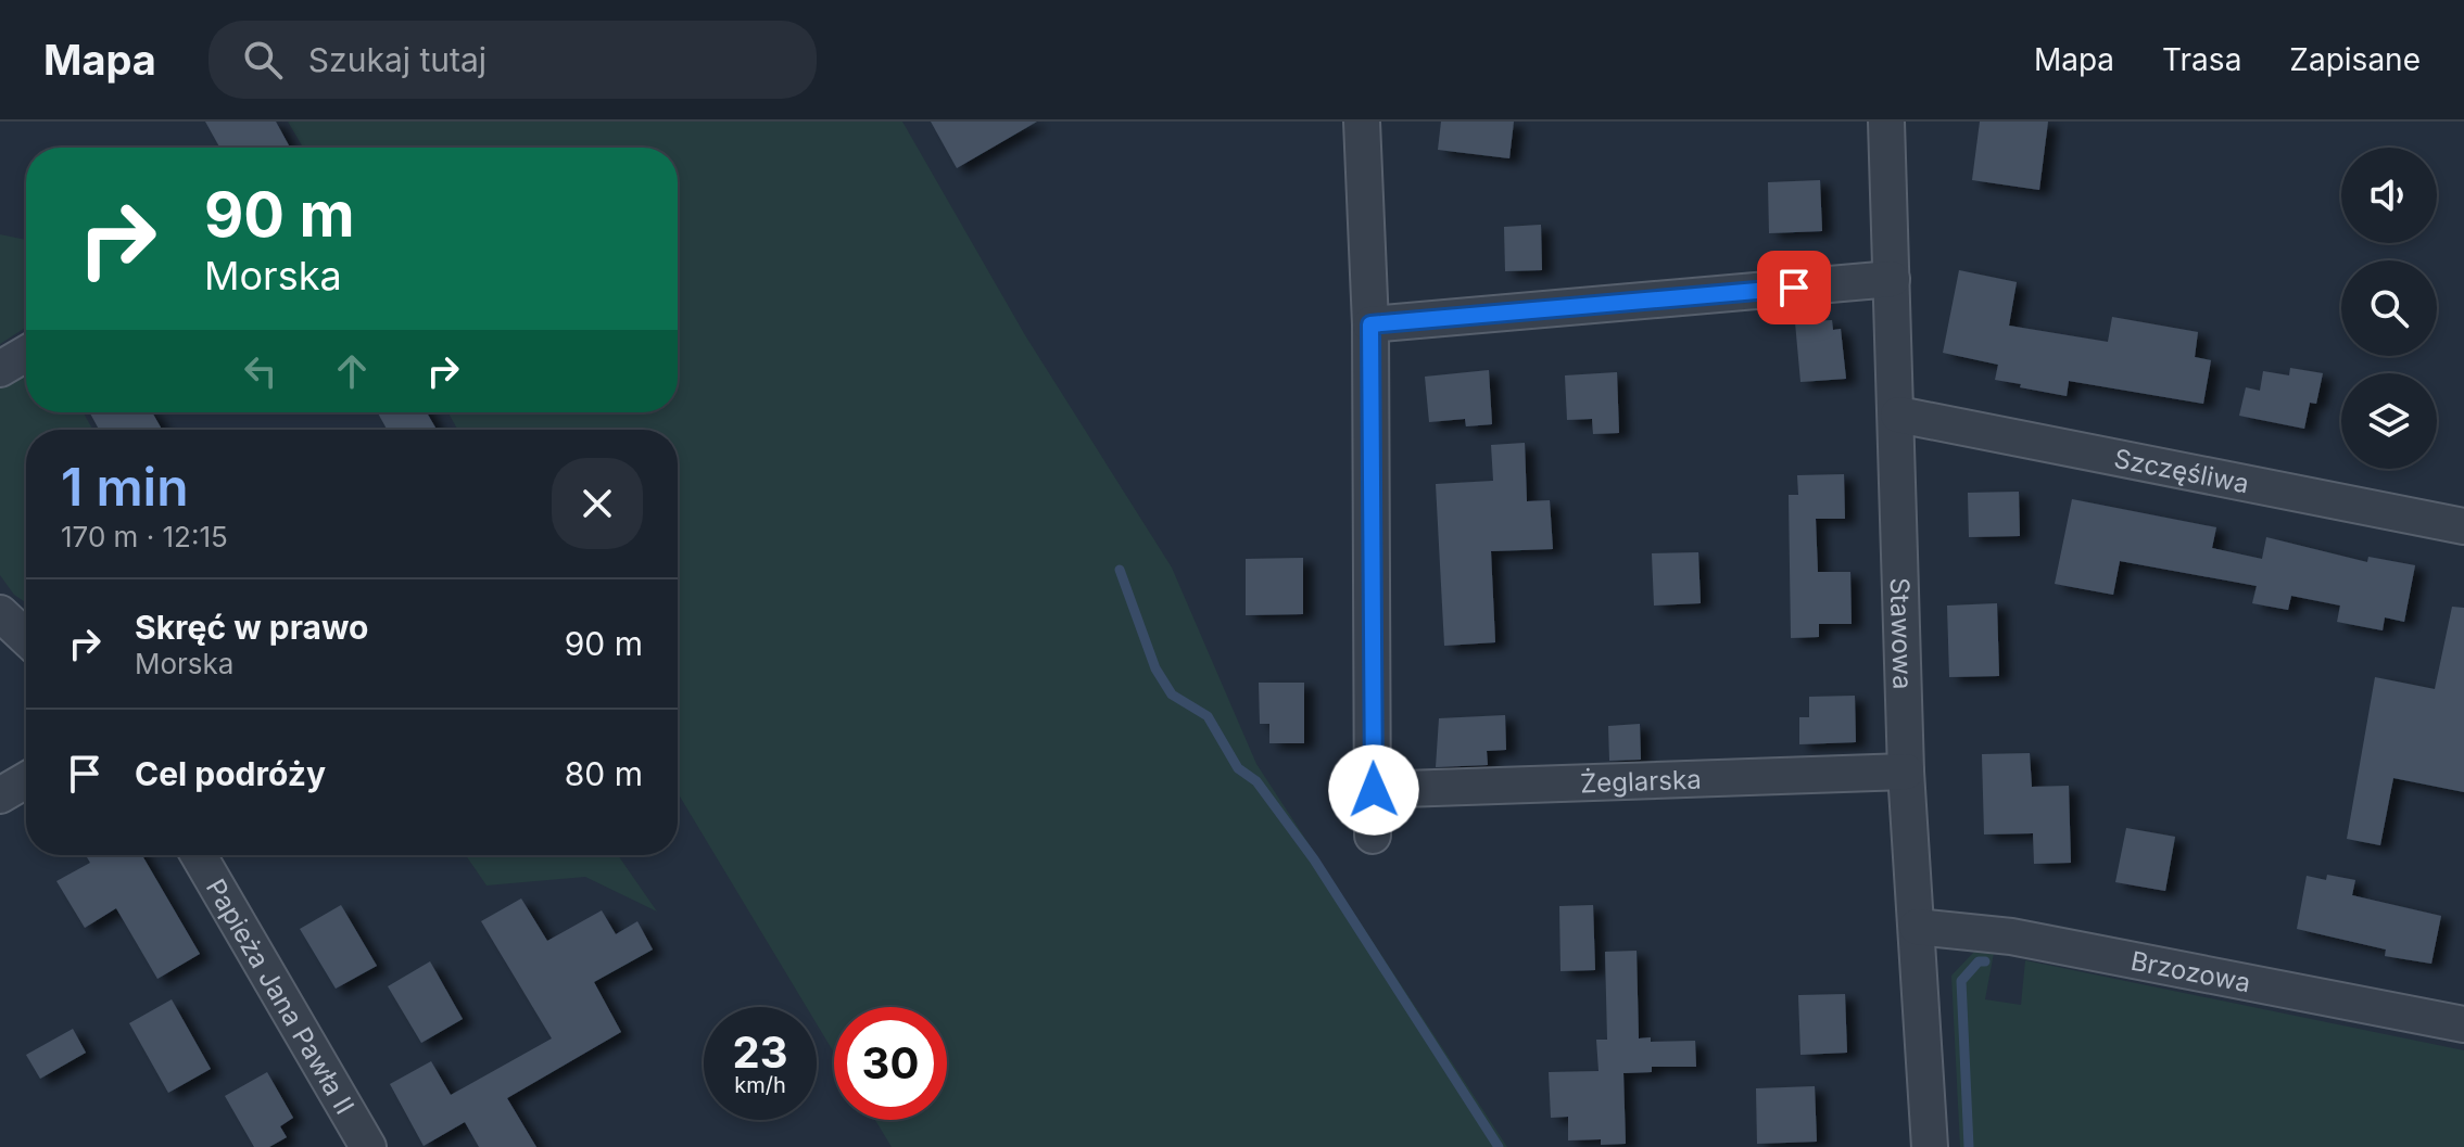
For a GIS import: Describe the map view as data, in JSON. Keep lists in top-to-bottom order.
{
  "streets": {
    "street": [
      "Szczęśliwa",
      "Stawowa",
      "Żeglarska",
      "Brzozowa",
      "Papieża Jana Pawła II"
    ]
  },
  "crossings": [
    ["Szczęśliwa", "Stawowa"],
    ["Stawowa", "Żeglarska"],
    ["Stawowa", "Brzozowa"]
  ],
  "page": {
    "header": "Mapa",
    "search": "Szukaj tutaj",
    "nav": ["Mapa", "Trasa", "Zapisane"],
    "turn": ["90 m", "Morska"],
    "heading": ["1 min", "170 m · 12:15"],
    "list": [
      {
        "name": "Skręć w prawo",
        "note": "Morska",
        "value": "90 m"
      },
      {
        "name": "Cel podróży",
        "value": "80 m"
      }
    ],
    "speed": "23 km/h",
    "limit": "30"
  }
}
